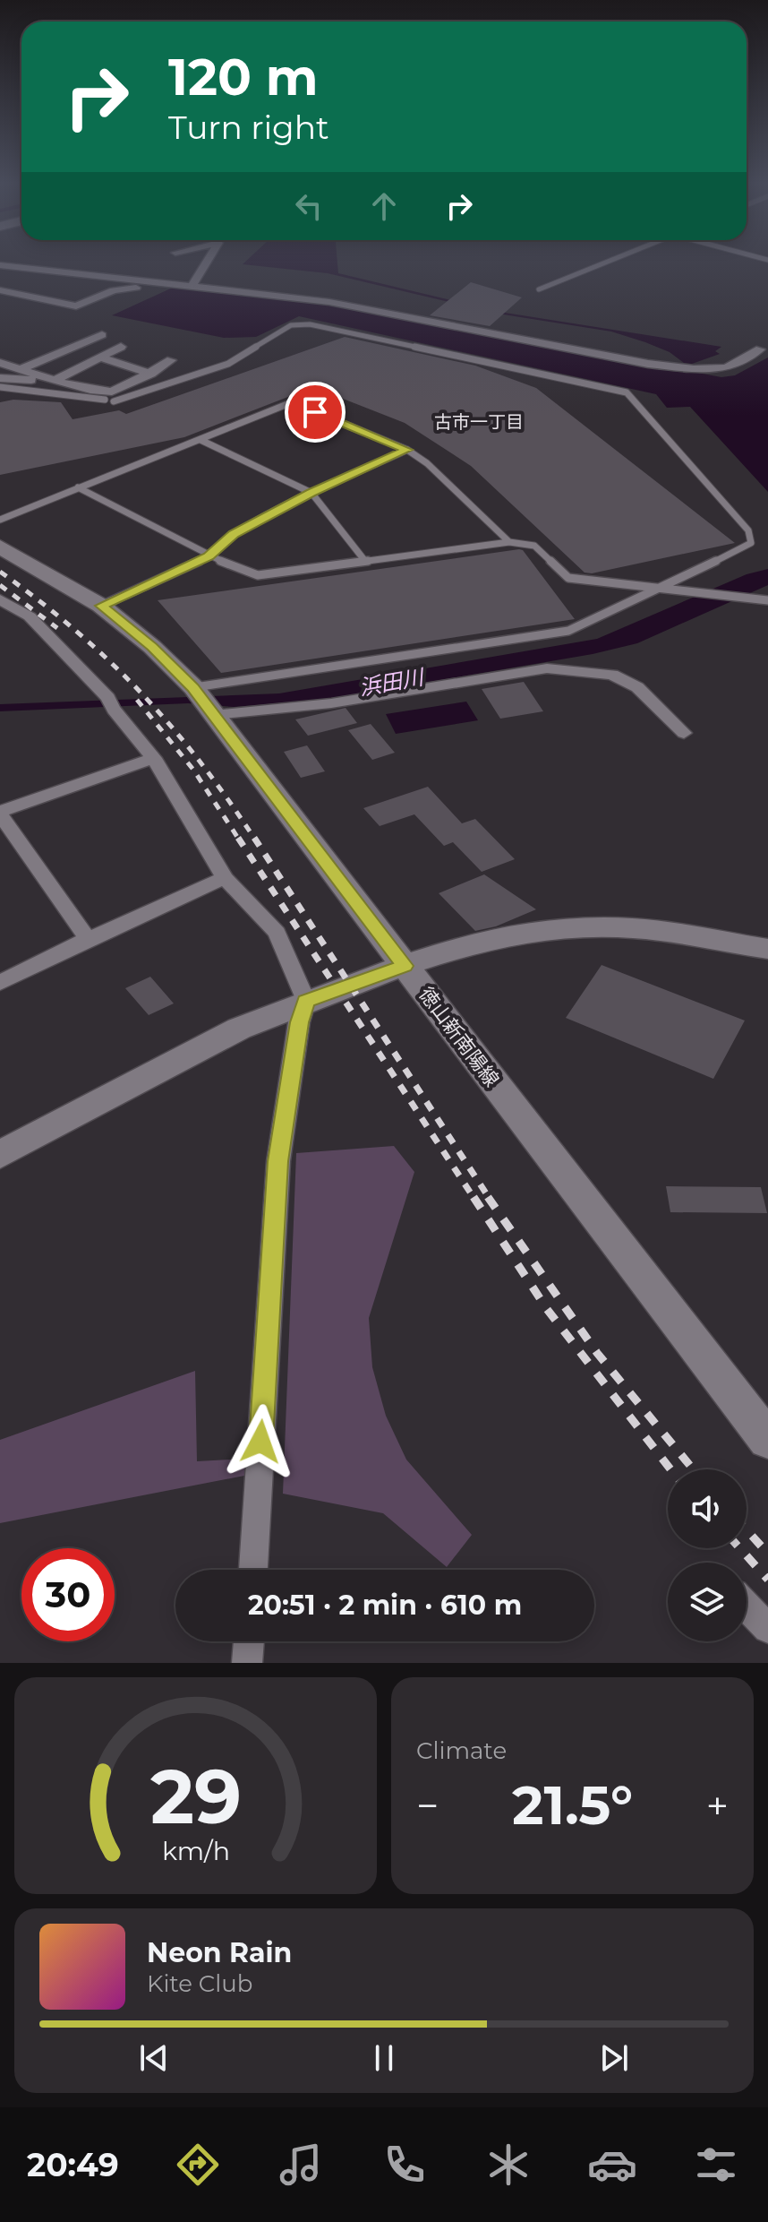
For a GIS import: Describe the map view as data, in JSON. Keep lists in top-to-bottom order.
{
  "streets": {
    "main road": ["徳山新南陽線"]
  },
  "districts": ["古市一丁目"],
  "water": ["浜田川"],
  "page": {
    "turn": ["120 m", "Turn right"],
    "limit": "30",
    "trip": "20:51 · 2 min · 610 m",
    "tile": "Climate",
    "heat": ["−", "21.5°", "+"],
    "song": ["Neon Rain", "Kite Club"],
    "tabs": "20:49",
    "gauge": ["29", "km/h"]
  }
}
